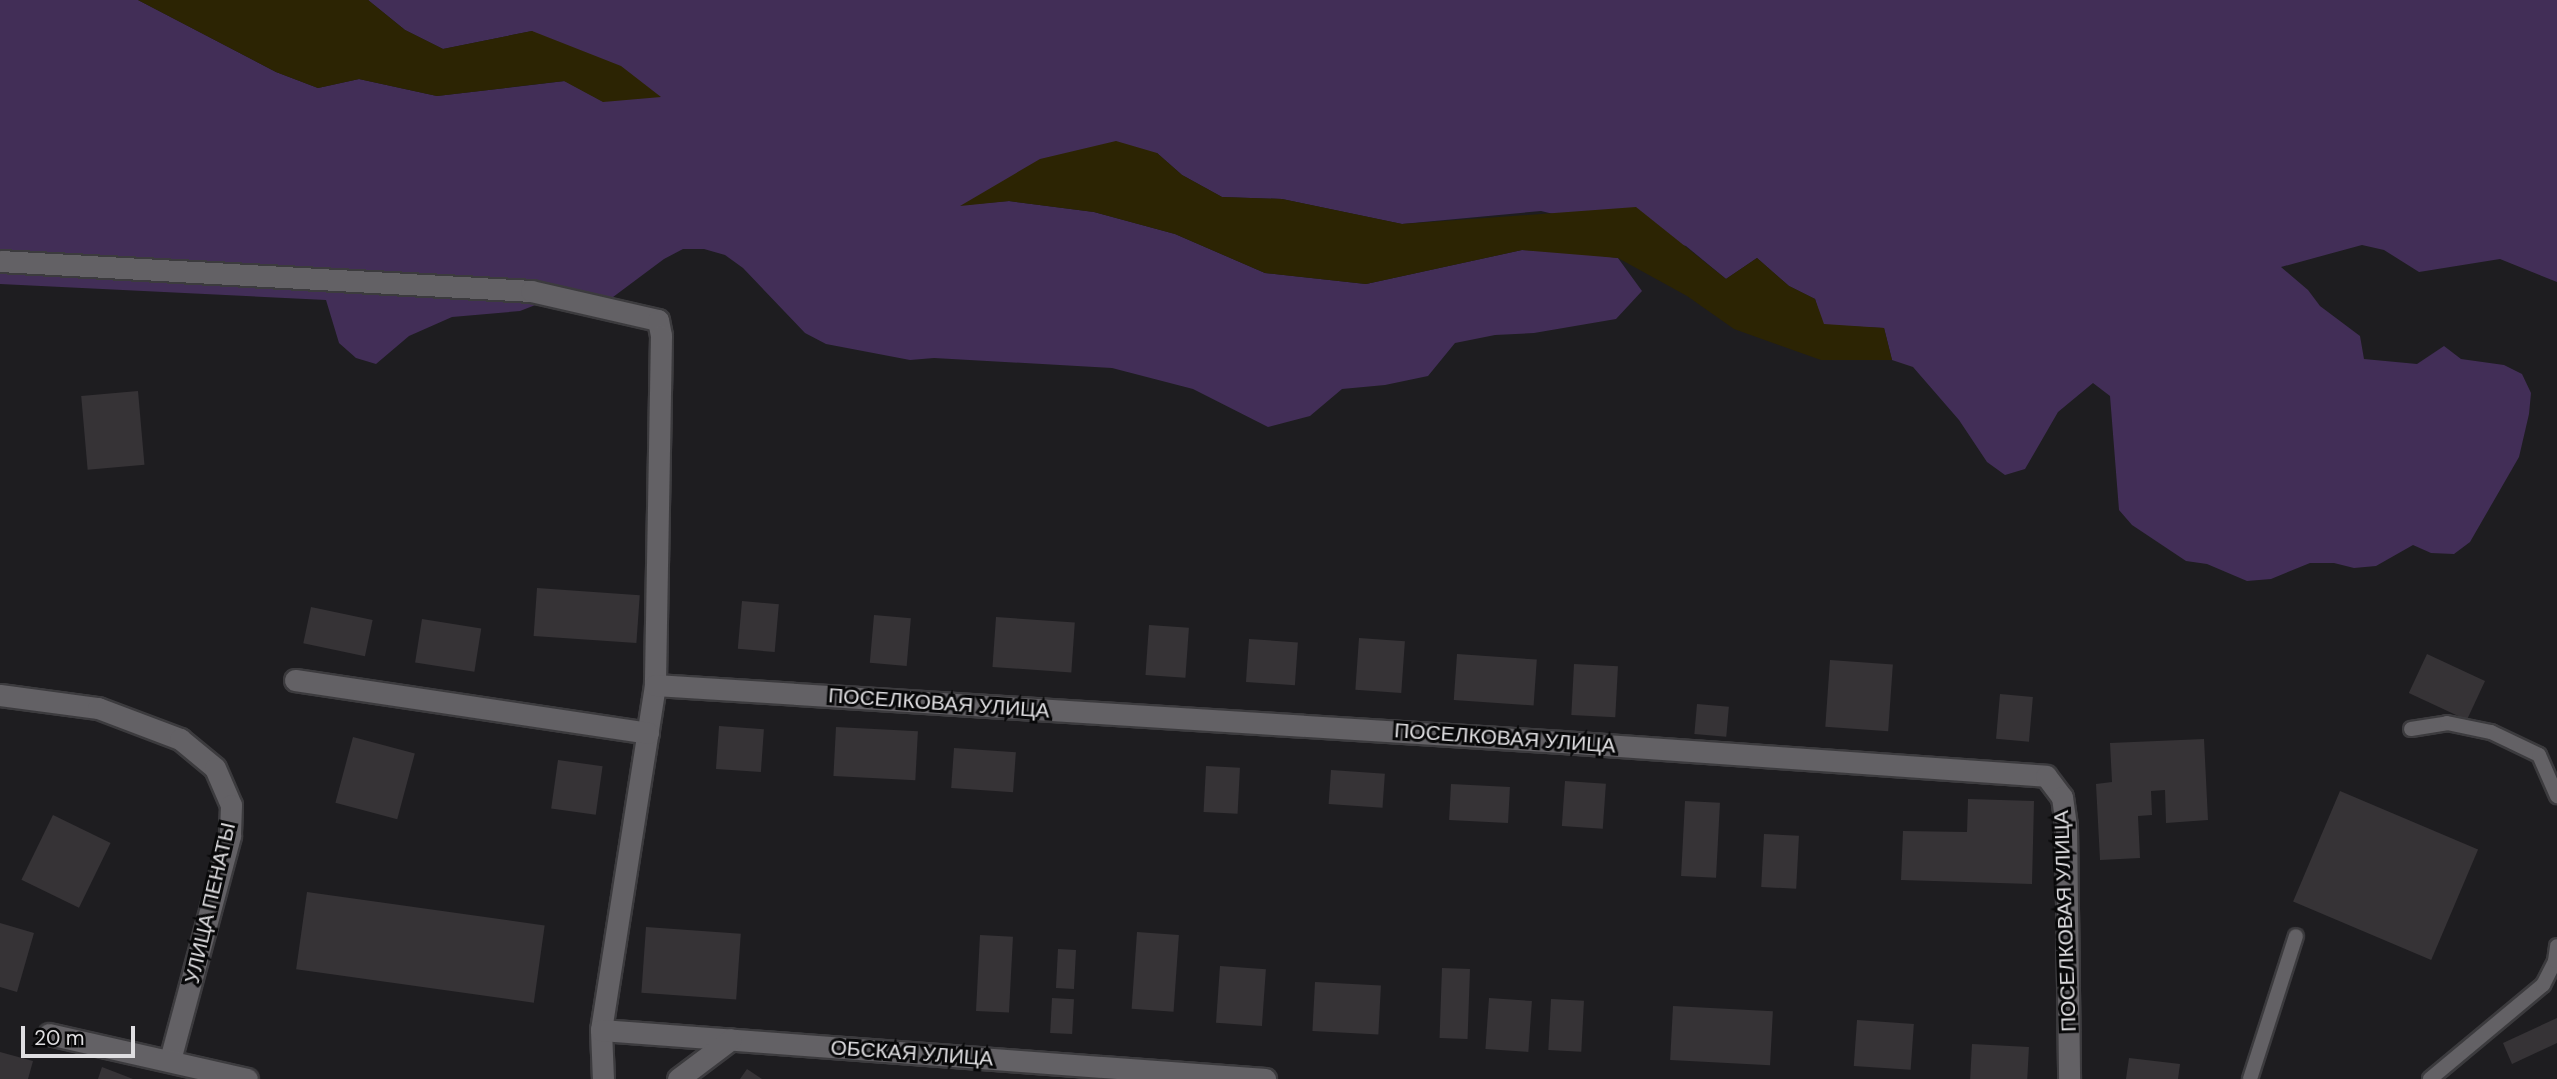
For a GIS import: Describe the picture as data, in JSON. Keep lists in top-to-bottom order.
{
  "streets": {
    "street": ["ПОСЕЛКОВАЯ УЛИЦА", "УЛИЦА ПЕНАТЫ", "ОБСКАЯ УЛИЦА"]
  },
  "scale_bar": "20 m"
}
